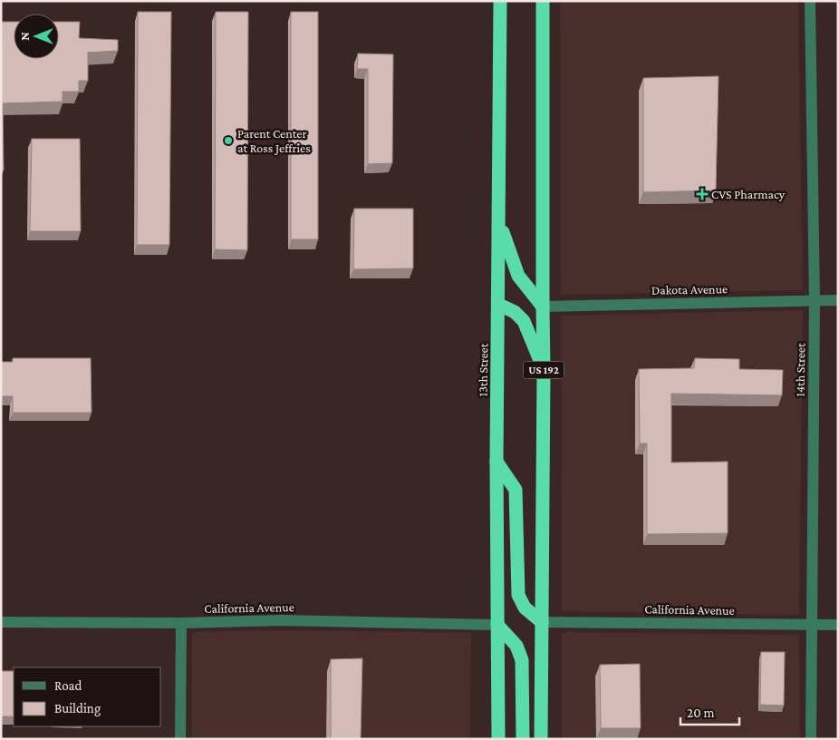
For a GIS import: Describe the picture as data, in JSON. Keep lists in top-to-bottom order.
{
  "streets": {
    "highway": ["13th Street", "US 192"],
    "street": ["Dakota Avenue", "14th Street", "California Avenue"]
  },
  "crossings": [
    ["Dakota Avenue", "US 192"],
    ["Dakota Avenue", "14th Street"],
    ["13th Street", "California Avenue"],
    ["US 192", "California Avenue"],
    ["14th Street", "California Avenue"]
  ],
  "places": {
    "other": ["Parent Center at Ross Jeffries"],
    "health": ["CVS Pharmacy"]
  },
  "legend": ["Road", "Building"],
  "scale_bar": "20 m",
  "north": "left"
}
